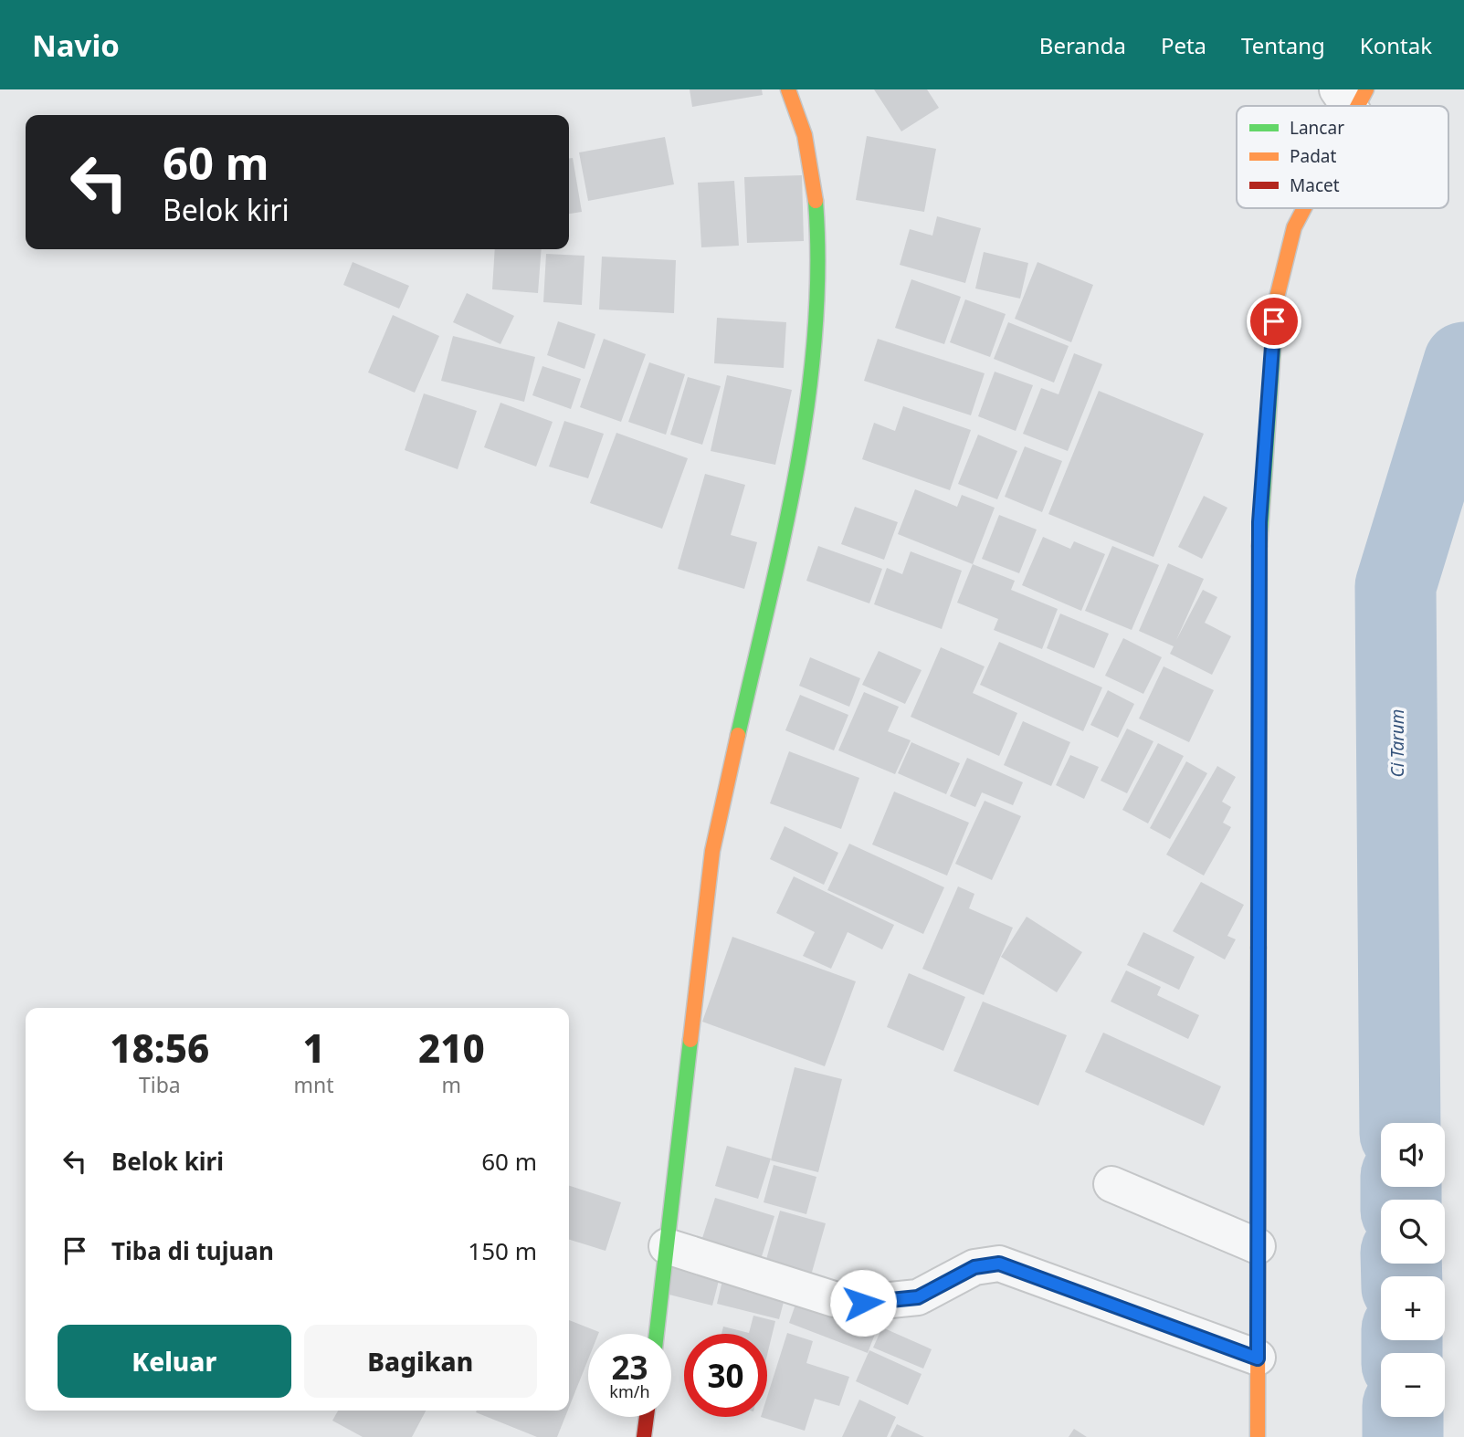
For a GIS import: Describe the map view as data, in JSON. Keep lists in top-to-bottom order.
{
  "water": ["Ci Tarum"],
  "legend": ["Lancar", "Padat", "Macet"],
  "page": {
    "header": "Navio",
    "nav": [
      "Beranda",
      "Peta",
      "Tentang",
      "Kontak"
    ],
    "turn": ["60 m", "Belok kiri"],
    "eta": [
      "18:56",
      "Tiba",
      "1",
      "mnt",
      "210",
      "m"
    ],
    "list": [
      {
        "name": "Belok kiri",
        "value": "60 m"
      },
      {
        "name": "Tiba di tujuan",
        "value": "150 m"
      }
    ],
    "map_buttons": ["+", "−"],
    "buttons": ["Keluar", "Bagikan"],
    "speed": "23 km/h",
    "limit": "30"
  }
}
